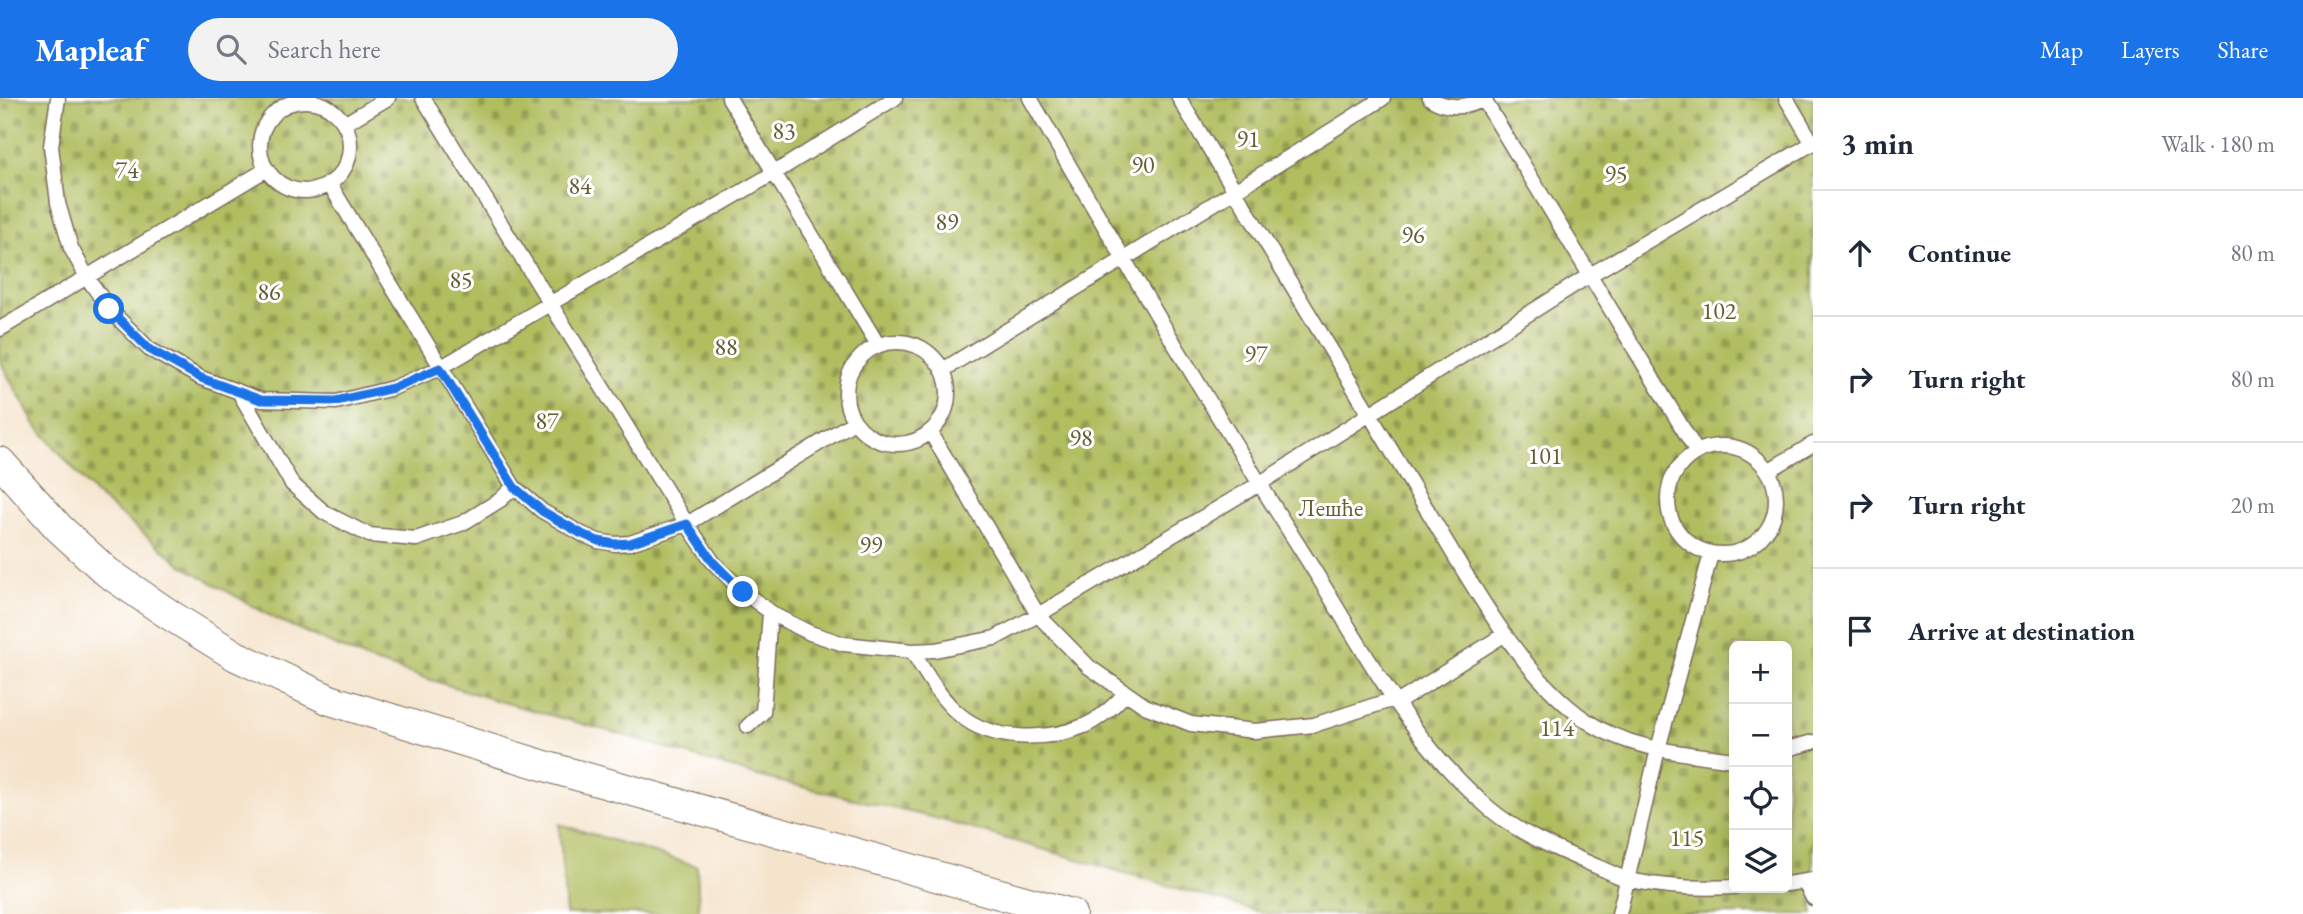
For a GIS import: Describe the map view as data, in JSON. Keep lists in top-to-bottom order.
{
  "parks": [
    "83",
    "91",
    "90",
    "74",
    "95",
    "84",
    "89",
    "96",
    "85",
    "86",
    "102",
    "88",
    "97",
    "87",
    "98",
    "101",
    "Лешће",
    "99",
    "114",
    "115"
  ],
  "page": {
    "header": "Mapleaf",
    "search": "Search here",
    "nav": ["Map", "Layers", "Share"],
    "heading": ["3 min", "Walk · 180 m"],
    "list": [
      ["Continue", "80 m"],
      ["Turn right", "80 m"],
      ["Turn right", "20 m"],
      "Arrive at destination"
    ],
    "map_buttons": ["+", "−"]
  }
}
